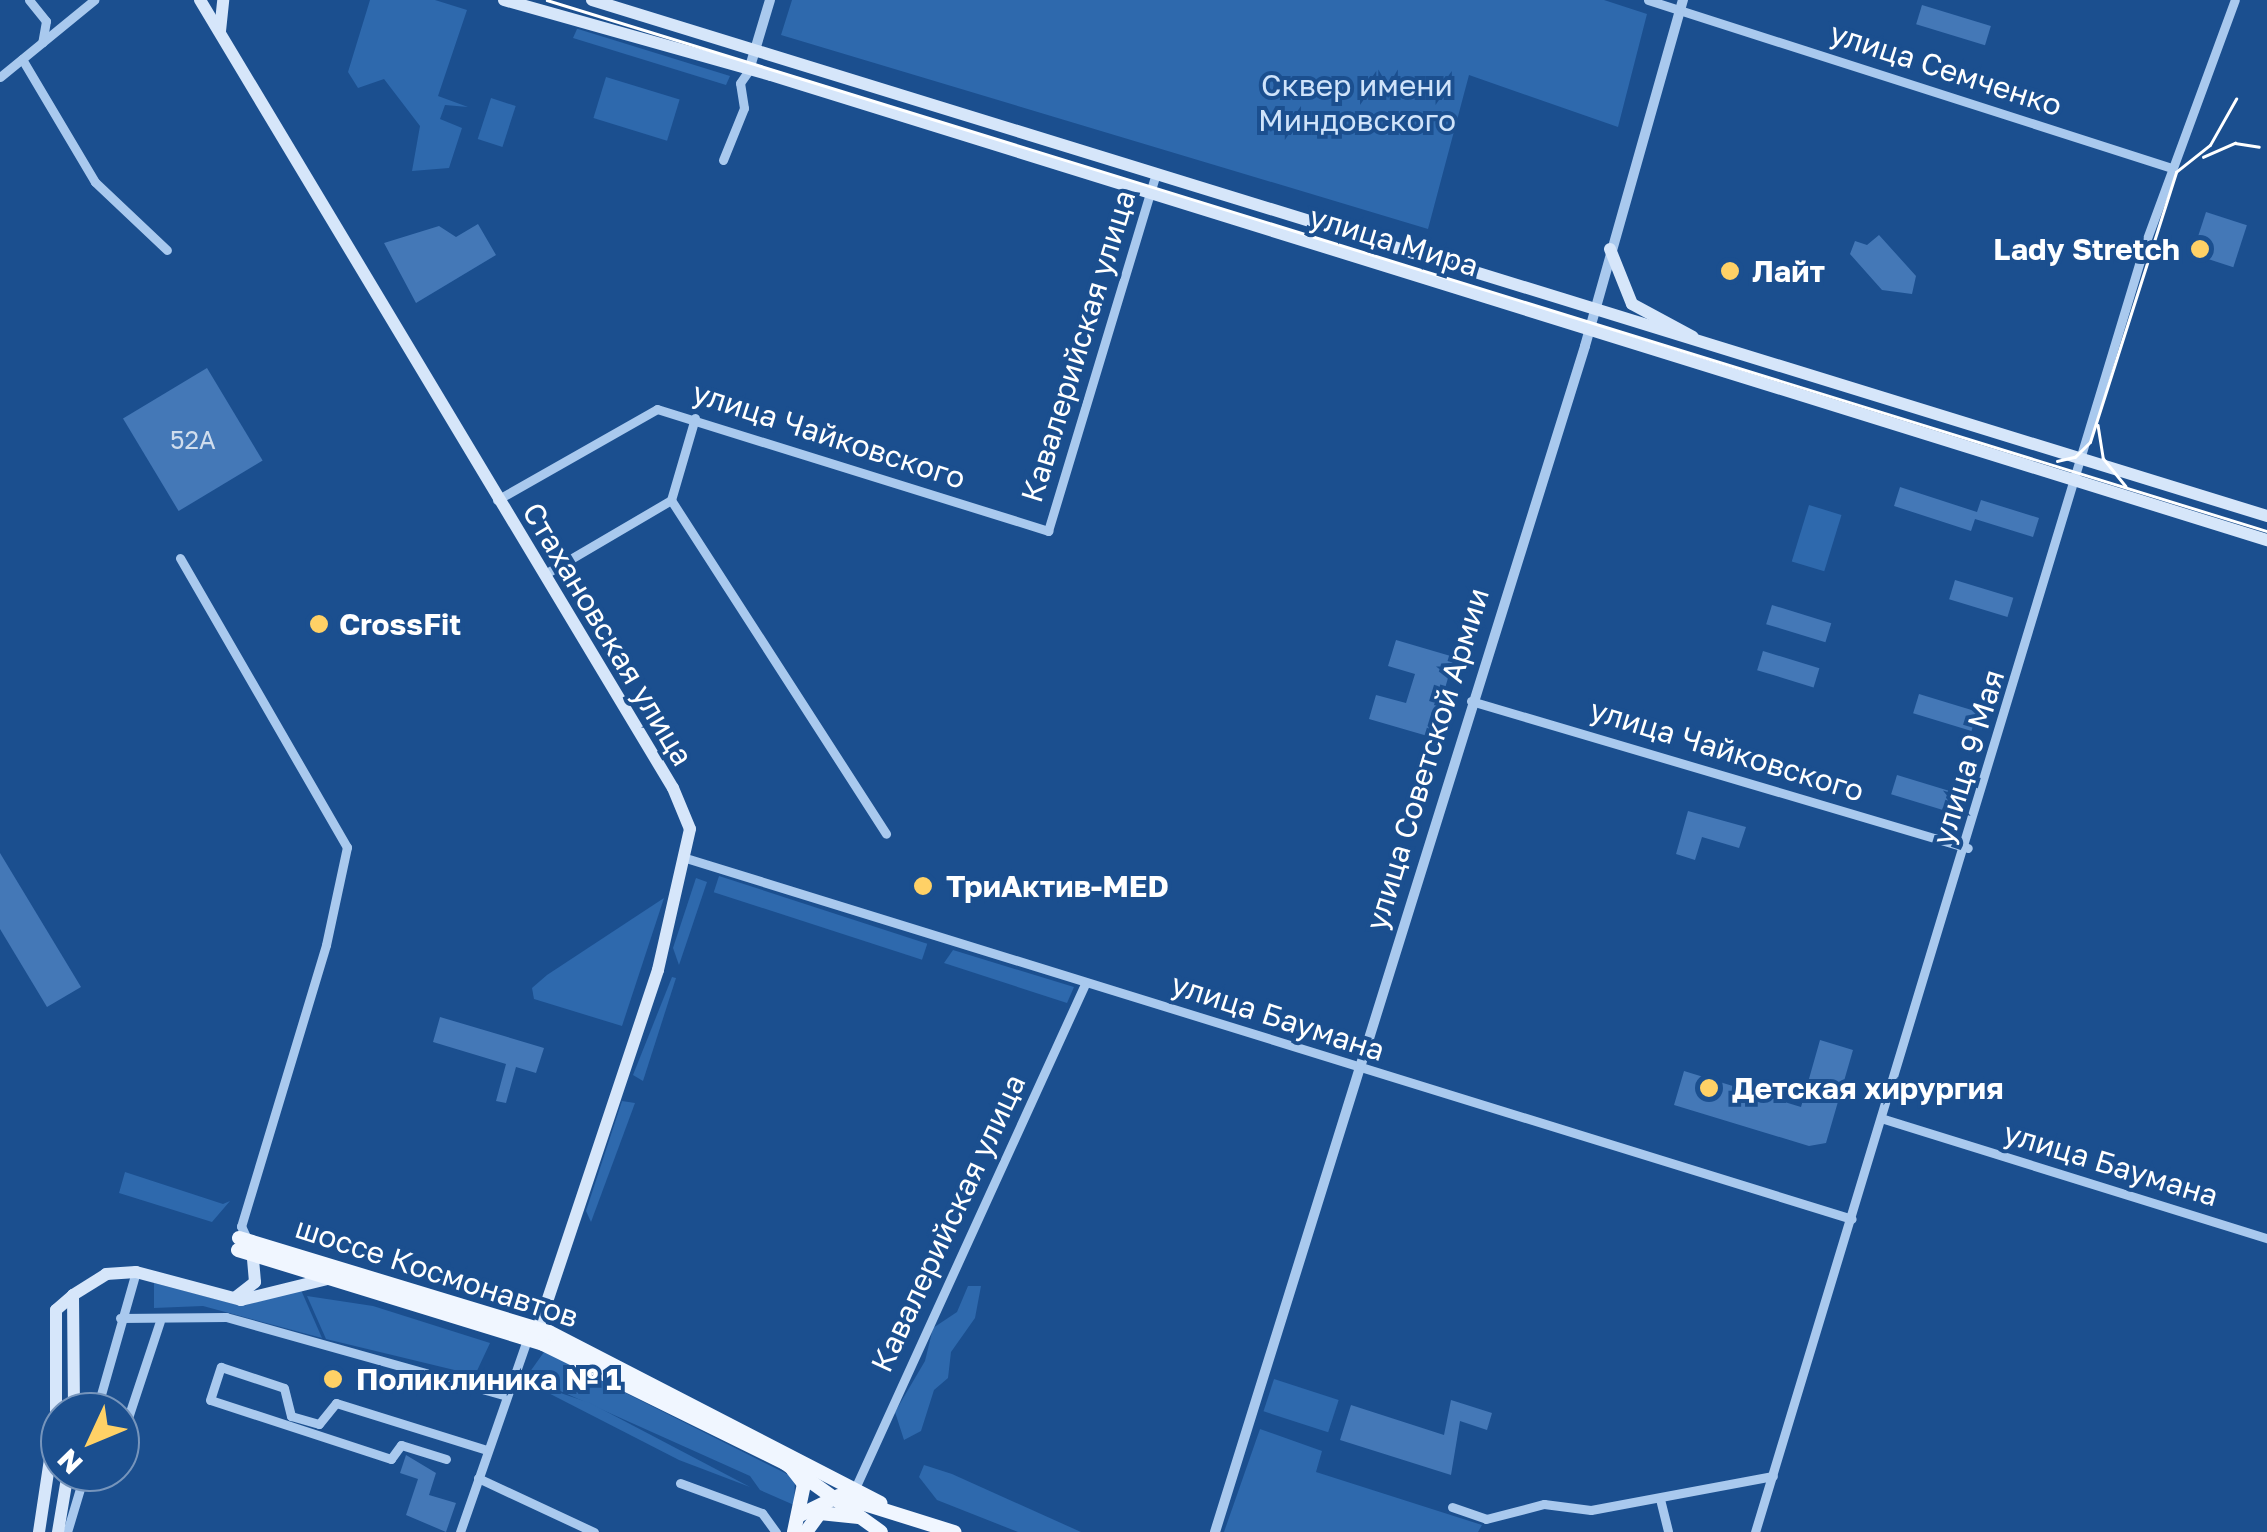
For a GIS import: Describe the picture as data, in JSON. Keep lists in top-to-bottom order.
{
  "streets": {
    "main road": ["улица Мира", "Стахановская улица", "шоссе Космонавтов"],
    "street": [
      "улица Семченко",
      "Кавалерийская улица",
      "улица Чайковского",
      "улица 9 Мая",
      "улица Советской Армии",
      "улица Баумана"
    ]
  },
  "crossings": [
    ["улица Семченко", "улица 9 Мая"],
    ["улица Семченко", "улица Советской Армии"],
    ["улица Мира", "Кавалерийская улица"],
    ["улица Мира", "улица 9 Мая"],
    ["улица Мира", "улица Советской Армии"],
    ["Кавалерийская улица", "улица Чайковского"],
    ["Кавалерийская улица", "улица Баумана"],
    ["Кавалерийская улица", "шоссе Космонавтов"],
    ["улица Чайковского", "Стахановская улица"],
    ["улица Чайковского", "улица 9 Мая"],
    ["улица Чайковского", "улица Советской Армии"],
    ["Стахановская улица", "улица Баумана"],
    ["Стахановская улица", "шоссе Космонавтов"],
    ["улица 9 Мая", "улица Баумана"],
    ["улица Советской Армии", "улица Баумана"]
  ],
  "parks": ["Сквер имени Миндовского"],
  "places": [
    "Lady Stretch",
    "Лайт",
    "CrossFit",
    "ТриАктив-MED",
    "Детская хирургия",
    "Поликлиника № 1"
  ],
  "house_numbers": ["52А"],
  "north": "bottom left"
}
